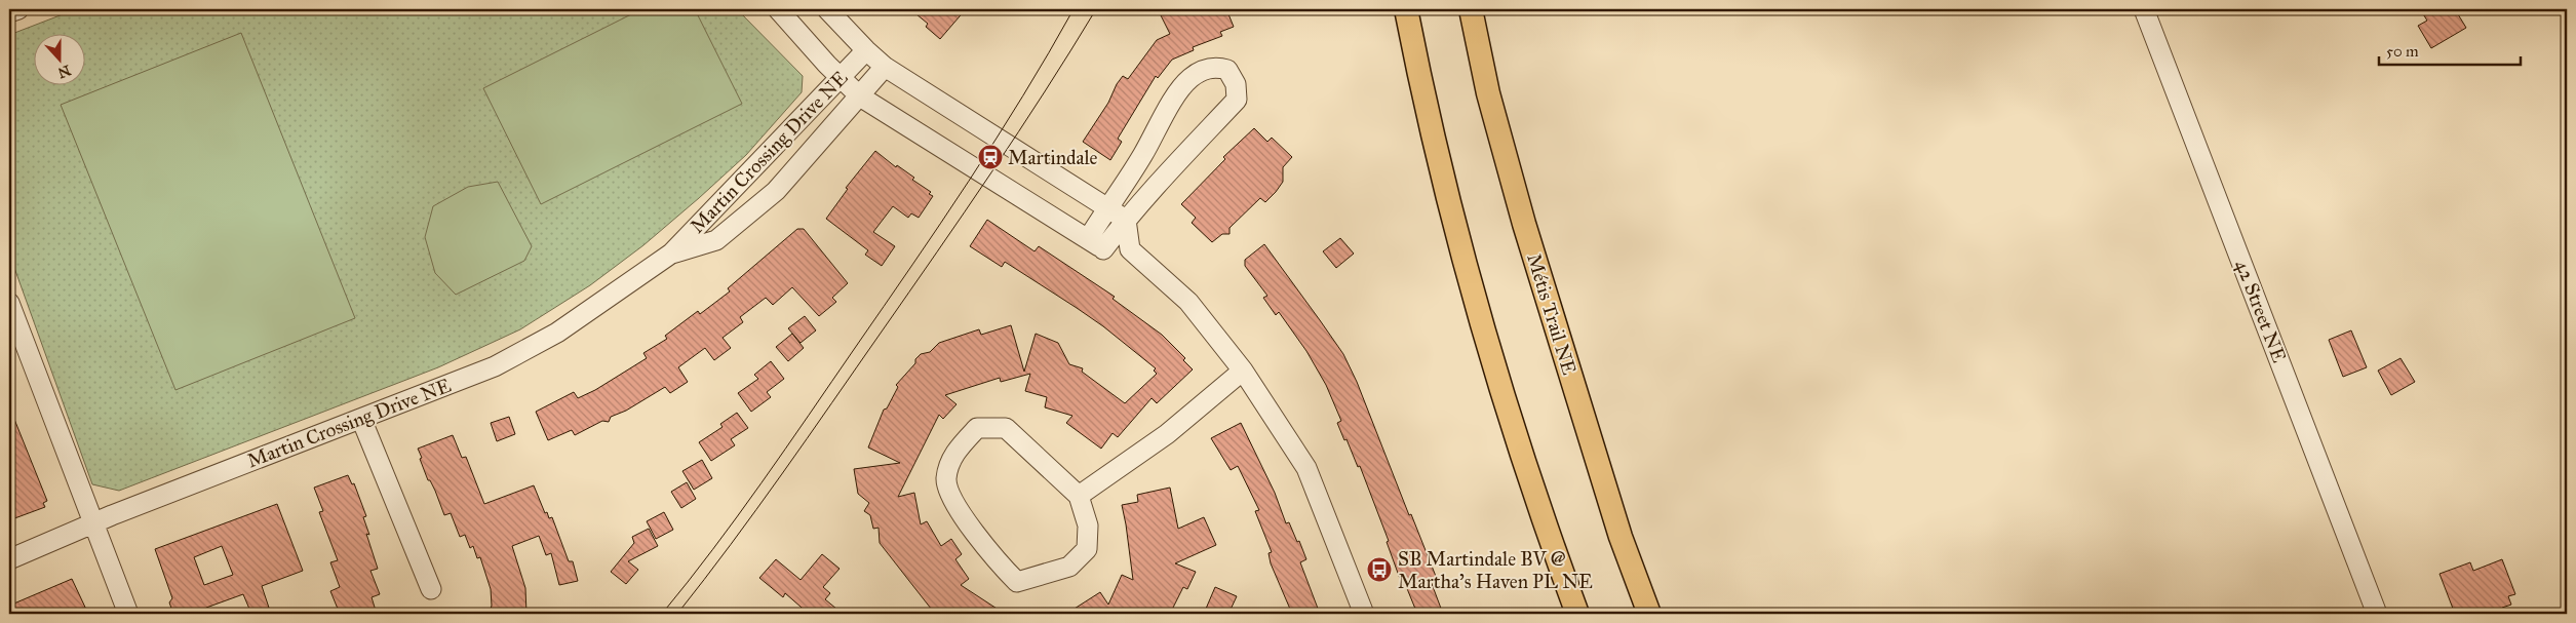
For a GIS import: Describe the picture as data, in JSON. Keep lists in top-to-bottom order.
{
  "streets": {
    "main road": ["Métis Trail NE"],
    "street": ["Martin Crossing Drive NE", "42 Street NE"]
  },
  "places": {
    "station": ["Martindale"],
    "bus stop": ["SB Martindale BV @ Martha's Haven PL NE"]
  },
  "scale_bar": "50 m",
  "north": "bottom"
}
